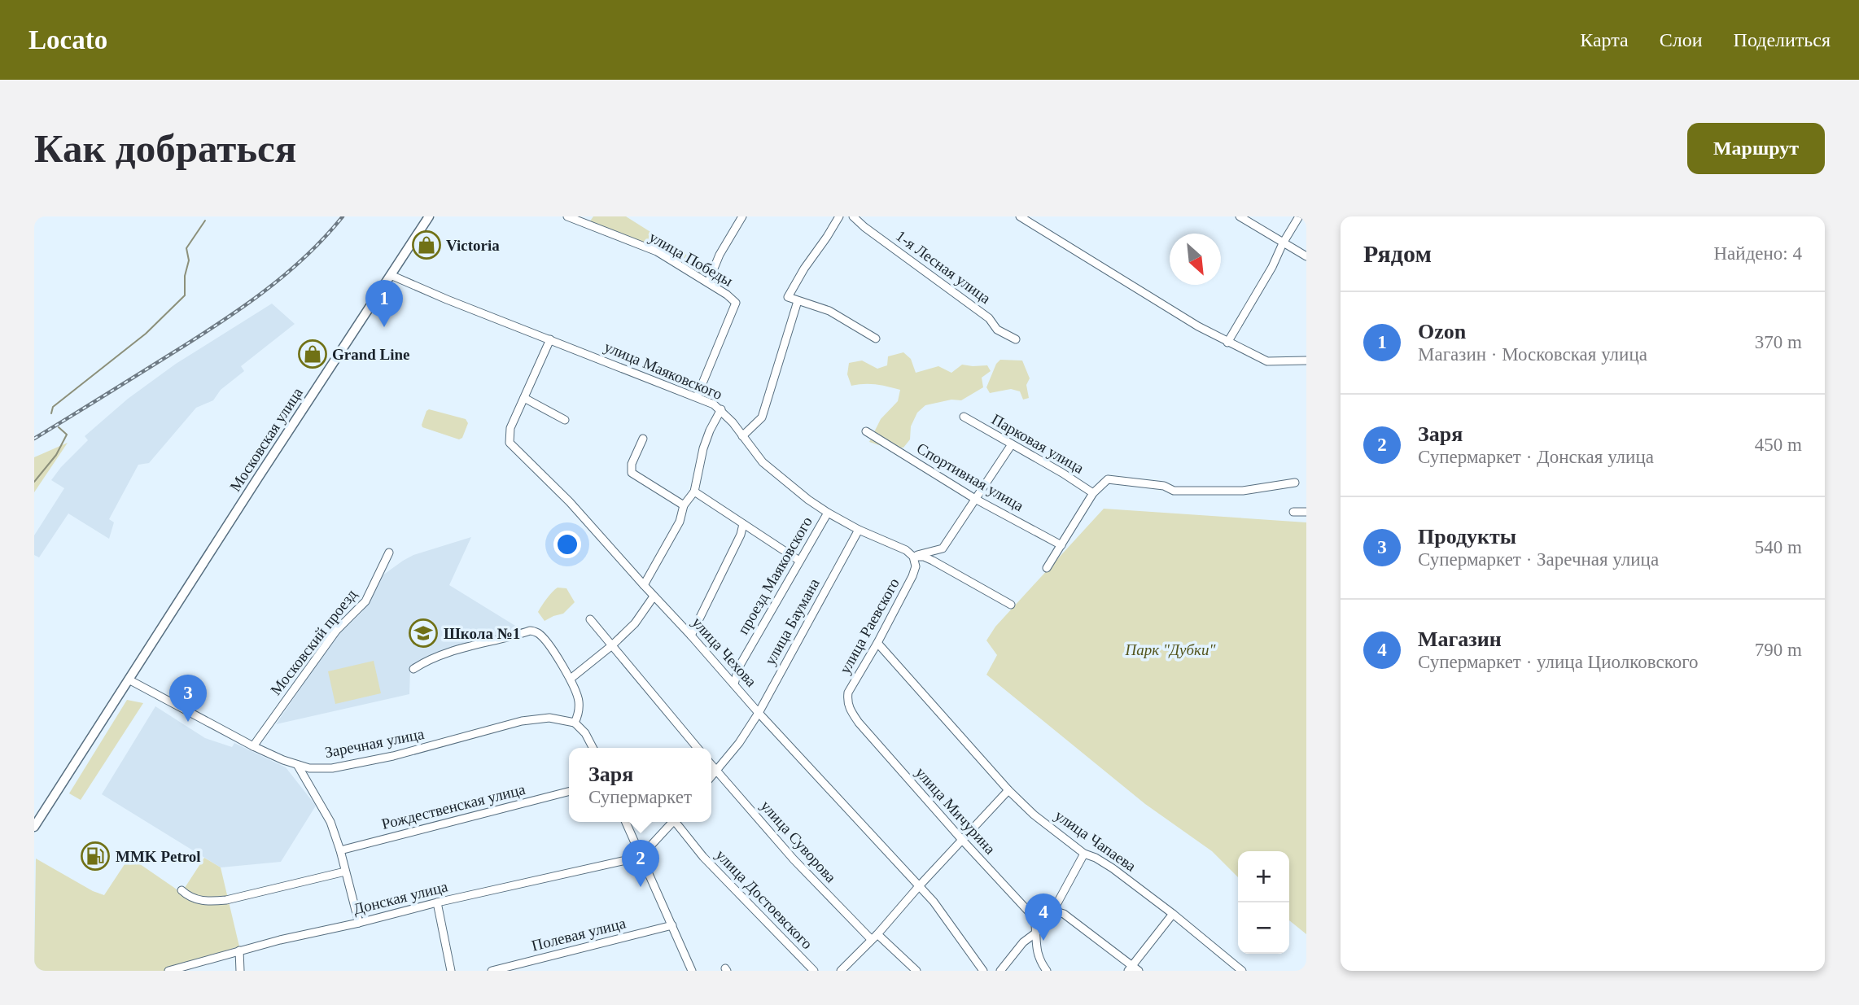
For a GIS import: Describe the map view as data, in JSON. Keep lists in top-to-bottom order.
{
  "streets": {
    "main road": ["Московская улица"],
    "street": [
      "улица Победы",
      "1-я Лесная улица",
      "улица Маяковского",
      "Парковая улица",
      "Спортивная улица",
      "проезд Маяковского",
      "улица Баумана",
      "улица Раевского",
      "Московский проезд",
      "улица Чехова",
      "Заречная улица",
      "Рождественская улица",
      "улица Мичурина",
      "улица Чапаева",
      "улица Суворова",
      "Донская улица",
      "улица Достоевского",
      "Полевая улица"
    ]
  },
  "crossings": [
    ["улица Победы", "улица Маяковского"],
    ["улица Маяковского", "Московская улица"],
    ["улица Маяковского", "проезд Маяковского"],
    ["улица Маяковского", "улица Баумана"],
    ["улица Маяковского", "улица Раевского"],
    ["улица Маяковского", "улица Чехова"],
    ["Московская улица", "Заречная улица"],
    ["проезд Маяковского", "улица Чехова"],
    ["улица Баумана", "улица Чехова"],
    ["улица Баумана", "улица Суворова"],
    ["улица Раевского", "улица Мичурина"],
    ["улица Раевского", "улица Чапаева"],
    ["Московский проезд", "Заречная улица"]
  ],
  "parks": ["Парк \"Дубки\""],
  "places": {
    "shop": ["Victoria", "Grand Line"],
    "school or university": ["Школа №1"],
    "fuel station": ["MMK Petrol"]
  },
  "north": "bottom right",
  "page": {
    "header": "Locato",
    "nav": ["Карта", "Слои", "Поделиться"],
    "buttons": "Маршрут",
    "title": "Как добраться",
    "heading": ["Рядом", "Найдено: 4"],
    "pins": [
      "1",
      "3",
      "2",
      "4"
    ],
    "list": [
      {
        "mark": "1",
        "name": "Ozon",
        "note": "Магазин · Московская улица",
        "value": "370 m"
      },
      {
        "mark": "2",
        "name": "Заря",
        "note": "Супермаркет · Донская улица",
        "value": "450 m"
      },
      {
        "mark": "3",
        "name": "Продукты",
        "note": "Супермаркет · Заречная улица",
        "value": "540 m"
      },
      {
        "mark": "4",
        "name": "Магазин",
        "note": "Супермаркет · улица Циолковского",
        "value": "790 m"
      }
    ],
    "popup": ["Заря", "Супермаркет"],
    "map_buttons": ["+", "−"]
  }
}
